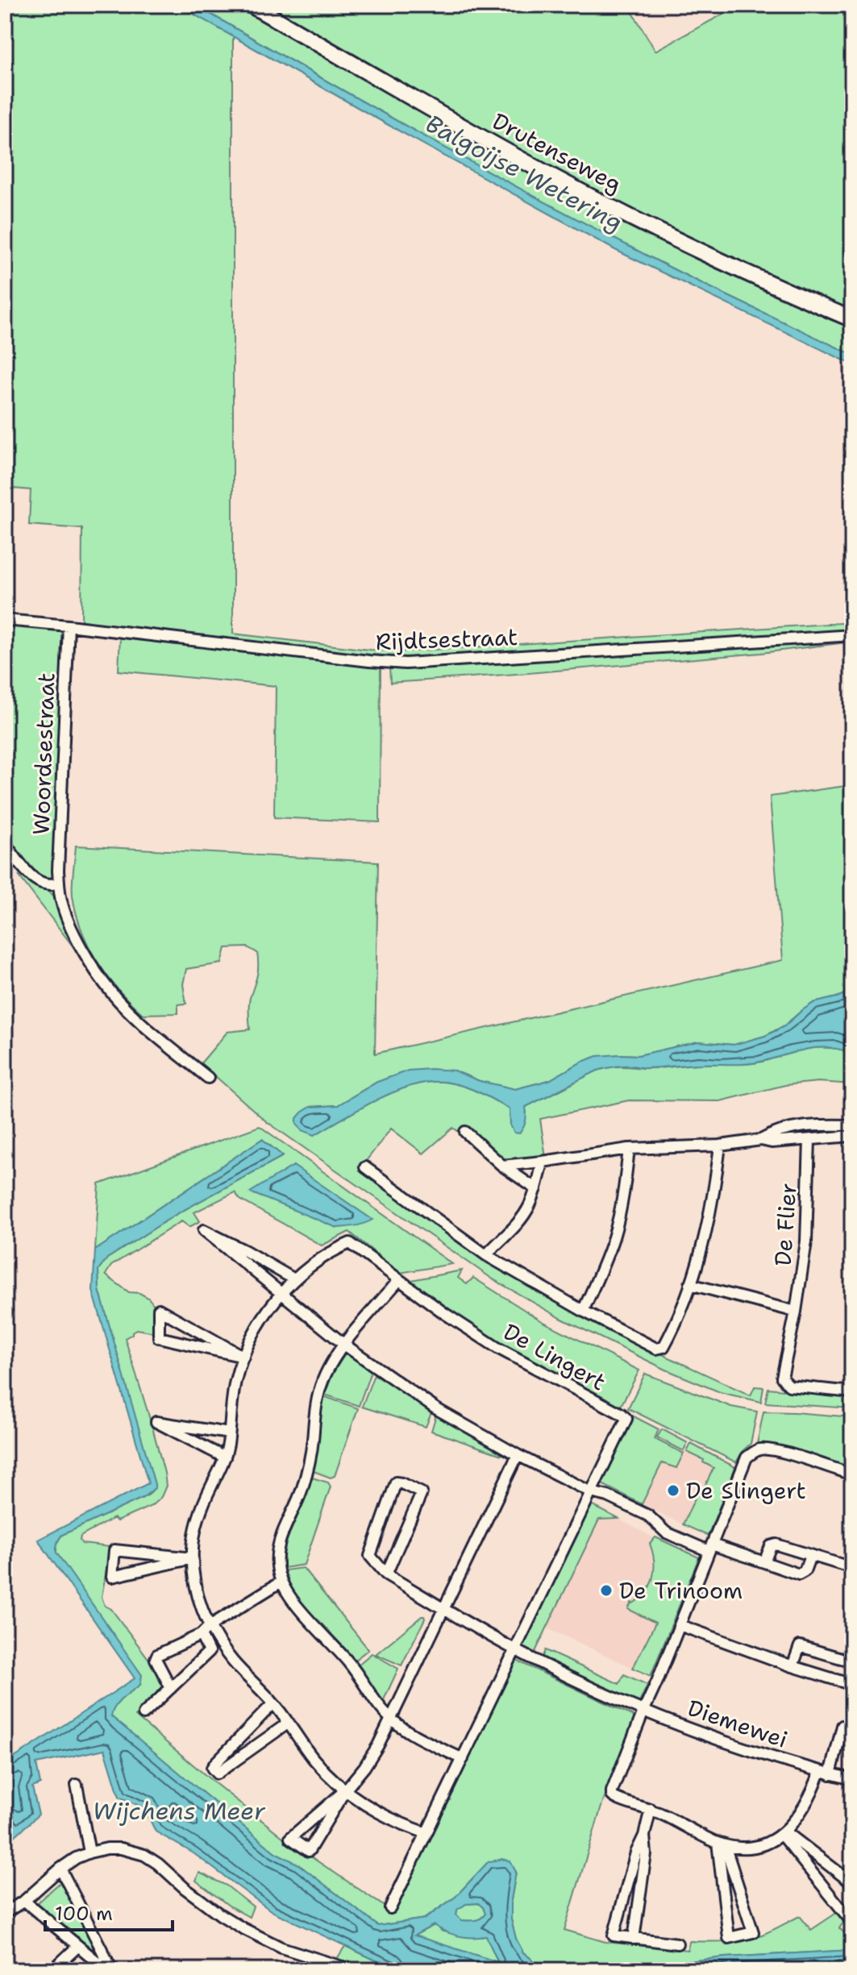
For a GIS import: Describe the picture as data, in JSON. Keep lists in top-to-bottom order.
{
  "streets": {
    "main road": ["Drutenseweg"],
    "street": [
      "Rijdtsestraat",
      "Woordsestraat",
      "De Flier",
      "De Lingert",
      "Diemewei"
    ]
  },
  "crossings": [
    ["Rijdtsestraat", "Woordsestraat"],
    ["De Lingert", "Diemewei"]
  ],
  "water": ["Balgoijse Wetering", "Wijchens Meer"],
  "places": ["De Slingert", "De Trinoom"],
  "scale_bar": "100 m"
}
